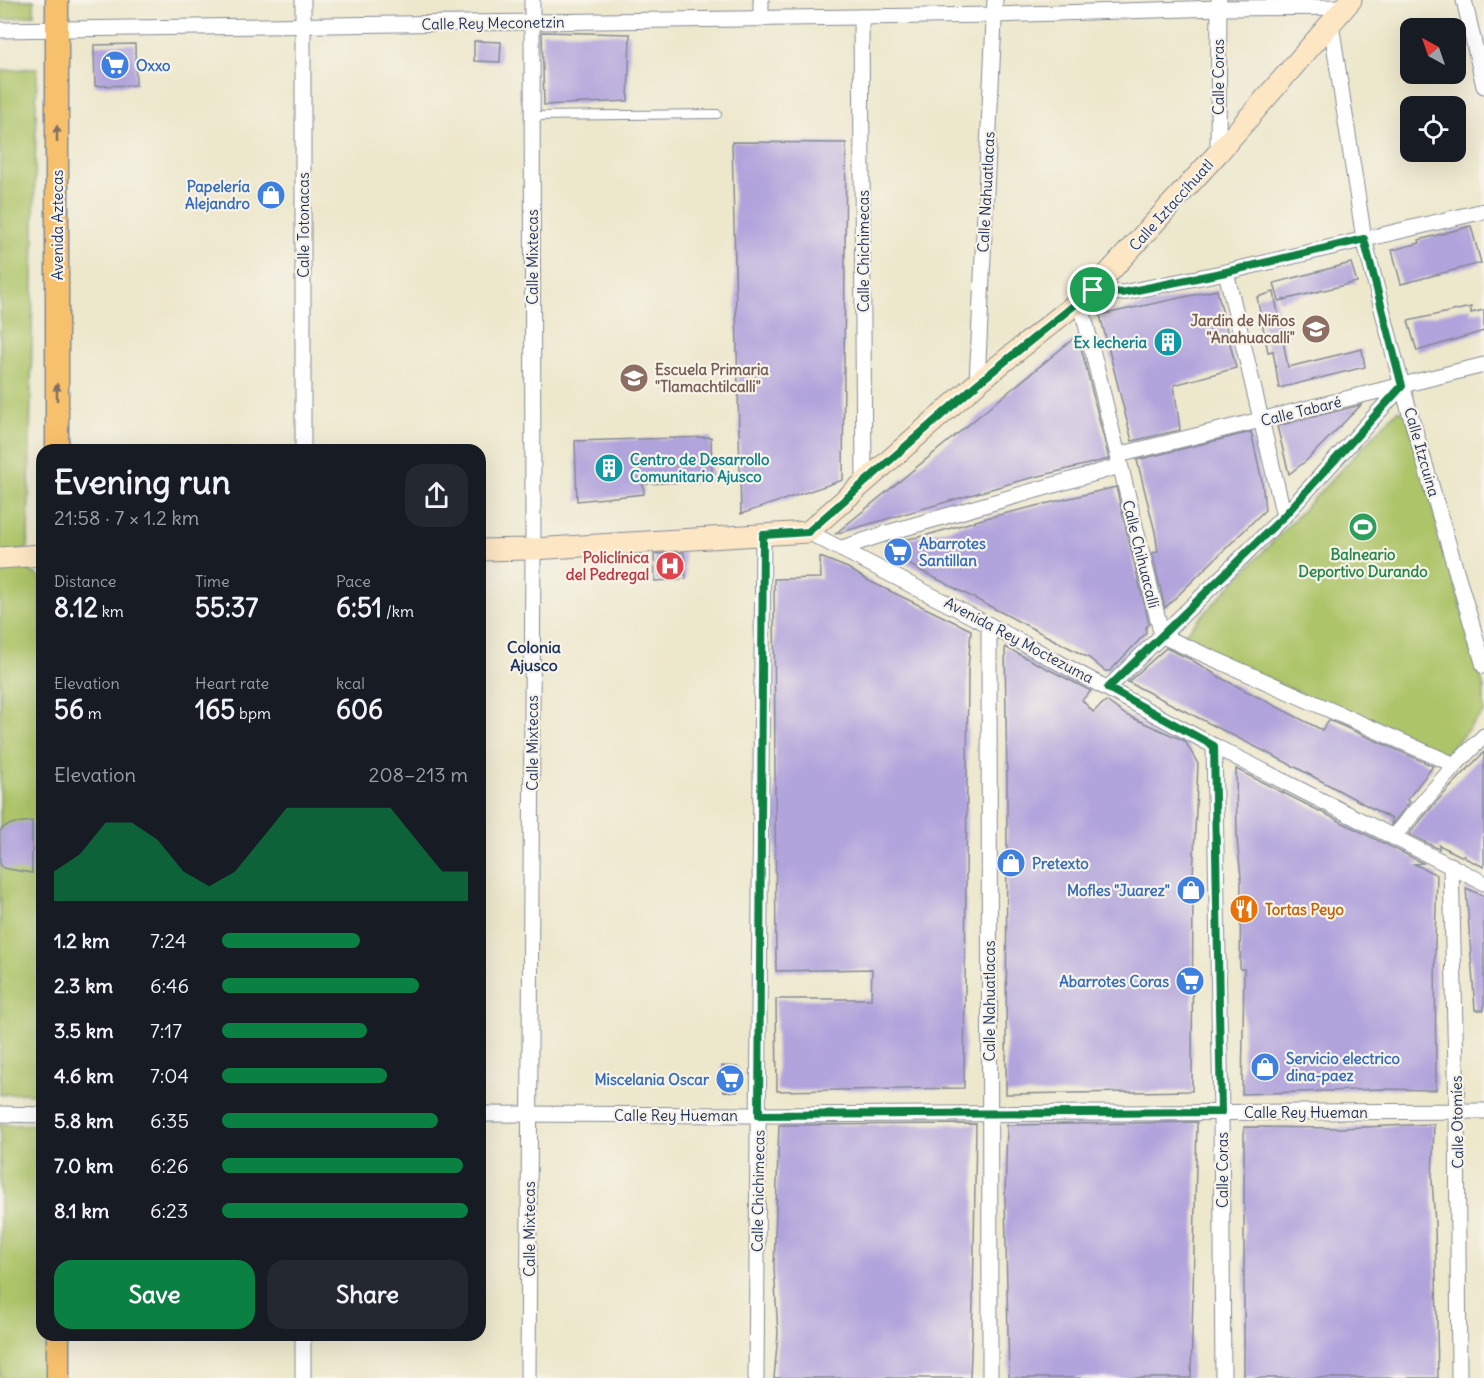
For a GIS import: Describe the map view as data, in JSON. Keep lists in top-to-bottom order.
{
  "streets": {
    "main road": ["Avenida Aztecas"],
    "street": [
      "Calle Rey Meconetzin",
      "Calle Coras",
      "Calle Nahuatlacas",
      "Calle Iztaccíhuatl",
      "Calle Totonacas",
      "Calle Chichimecas",
      "Calle Mixtecas",
      "Calle Tabaré",
      "Calle Itzcuina",
      "Calle Chihuacalli",
      "Avenida Rey Moctezuma",
      "Calle Rey Hueman",
      "Calle Otomíes"
    ]
  },
  "crossings": [
    ["Calle Rey Meconetzin", "Calle Coras"],
    ["Calle Rey Meconetzin", "Calle Nahuatlacas"],
    ["Calle Rey Meconetzin", "Calle Iztaccíhuatl"],
    ["Calle Rey Meconetzin", "Avenida Aztecas"],
    ["Calle Rey Meconetzin", "Calle Totonacas"],
    ["Calle Rey Meconetzin", "Calle Chichimecas"],
    ["Calle Rey Meconetzin", "Calle Mixtecas"],
    ["Calle Coras", "Calle Iztaccíhuatl"],
    ["Calle Coras", "Avenida Rey Moctezuma"],
    ["Calle Coras", "Calle Rey Hueman"],
    ["Calle Nahuatlacas", "Calle Iztaccíhuatl"],
    ["Calle Nahuatlacas", "Avenida Rey Moctezuma"],
    ["Calle Nahuatlacas", "Calle Rey Hueman"],
    ["Calle Iztaccíhuatl", "Calle Chichimecas"],
    ["Calle Iztaccíhuatl", "Calle Itzcuina"],
    ["Calle Iztaccíhuatl", "Calle Chihuacalli"],
    ["Calle Iztaccíhuatl", "Avenida Rey Moctezuma"],
    ["Calle Chichimecas", "Calle Rey Hueman"],
    ["Calle Mixtecas", "Calle Rey Hueman"],
    ["Calle Tabaré", "Calle Itzcuina"],
    ["Calle Tabaré", "Calle Chihuacalli"],
    ["Calle Tabaré", "Avenida Rey Moctezuma"],
    ["Avenida Rey Moctezuma", "Calle Otomíes"],
    ["Calle Rey Hueman", "Calle Otomíes"]
  ],
  "one_way": ["Avenida Aztecas"],
  "districts": ["Colonia Ajusco"],
  "places": {
    "supermarket": [
      "Oxxo",
      "Abarrotes Santillan",
      "Abarrotes Coras",
      "Miscelania Oscar"
    ],
    "shop": [
      "Papelería Alejandro",
      "Pretexto",
      "Mofles \"Juarez\"",
      "Servicio electrico dina-paez"
    ],
    "school or university": ["Jardin de Niños \"Anahuacalli\"", "Escuela Primaria \"Tlamachtilcalli\""],
    "building": ["Ex lecheria", "Centro de Desarrollo Comunitario Ajusco"],
    "sports": ["Balneario Deportivo Durando"],
    "hospital": ["Policlínica del Pedregal"],
    "restaurant": ["Tortas Peyo"]
  },
  "north": "top left",
  "page": {
    "heading": ["Evening run", "21:58 · 7 × 1.2 km"],
    "stats": [
      ["Distance", "8.12 km"],
      ["Time", "55:37"],
      ["Pace", "6:51 /km"],
      ["Elevation", "56 m"],
      ["Heart rate", "165 bpm"],
      ["kcal", "606"]
    ],
    "chart": ["Elevation", "208–213 m"],
    "list": [
      {
        "name": "1.2 km",
        "note": "7:24"
      },
      {
        "name": "2.3 km",
        "note": "6:46"
      },
      {
        "name": "3.5 km",
        "note": "7:17"
      },
      {
        "name": "4.6 km",
        "note": "7:04"
      },
      {
        "name": "5.8 km",
        "note": "6:35"
      },
      {
        "name": "7.0 km",
        "note": "6:26"
      },
      {
        "name": "8.1 km",
        "note": "6:23"
      }
    ],
    "buttons": ["Save", "Share"]
  }
}
